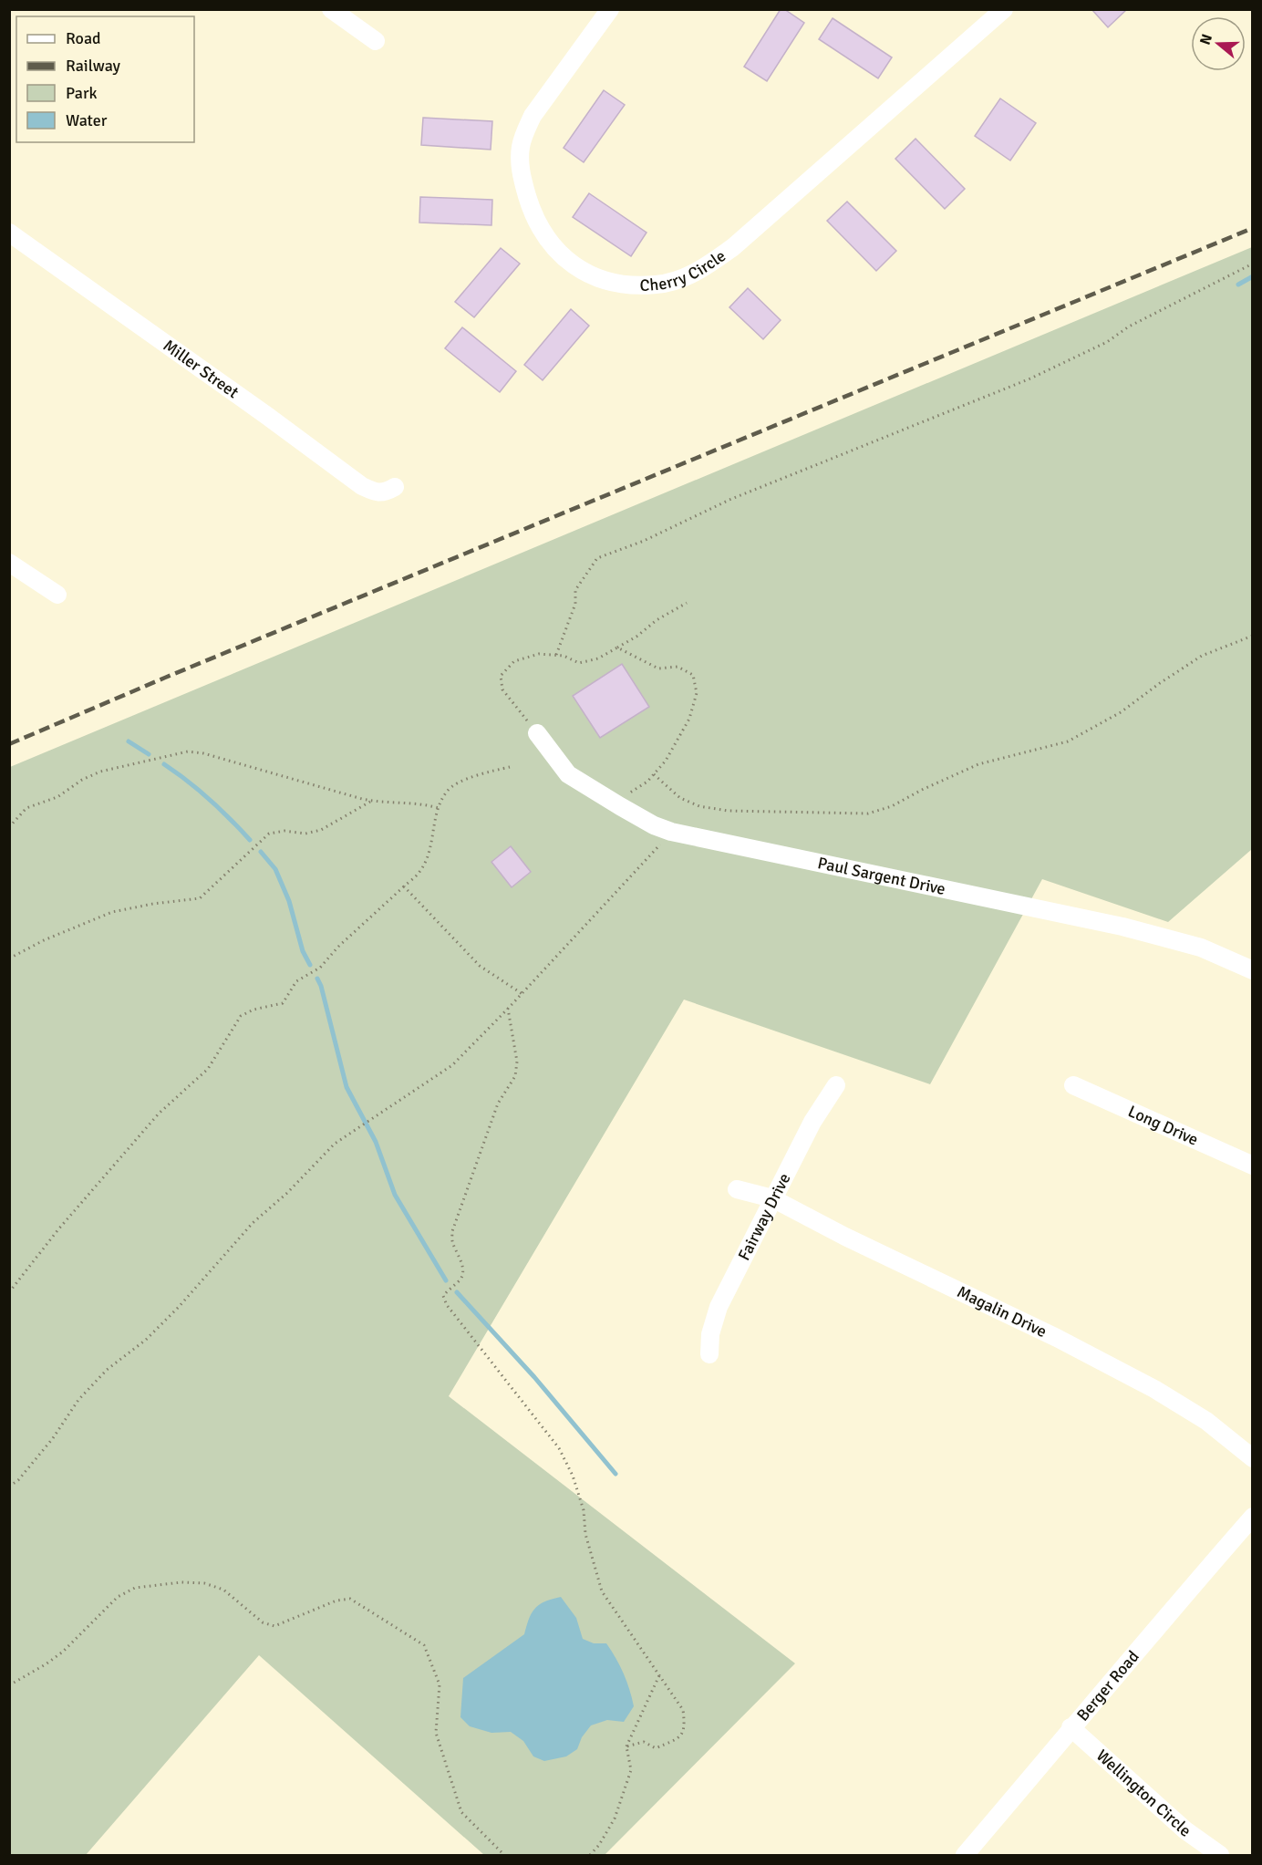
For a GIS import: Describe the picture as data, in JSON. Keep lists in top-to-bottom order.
{
  "streets": {
    "street": [
      "Cherry Circle",
      "Miller Street",
      "Paul Sargent Drive",
      "Long Drive",
      "Fairway Drive",
      "Magalin Drive",
      "Berger Road",
      "Wellington Circle"
    ]
  },
  "crossings": [
    ["Fairway Drive", "Magalin Drive"],
    ["Berger Road", "Wellington Circle"]
  ],
  "legend": [
    "Road",
    "Railway",
    "Park",
    "Water"
  ],
  "north": "left"
}
